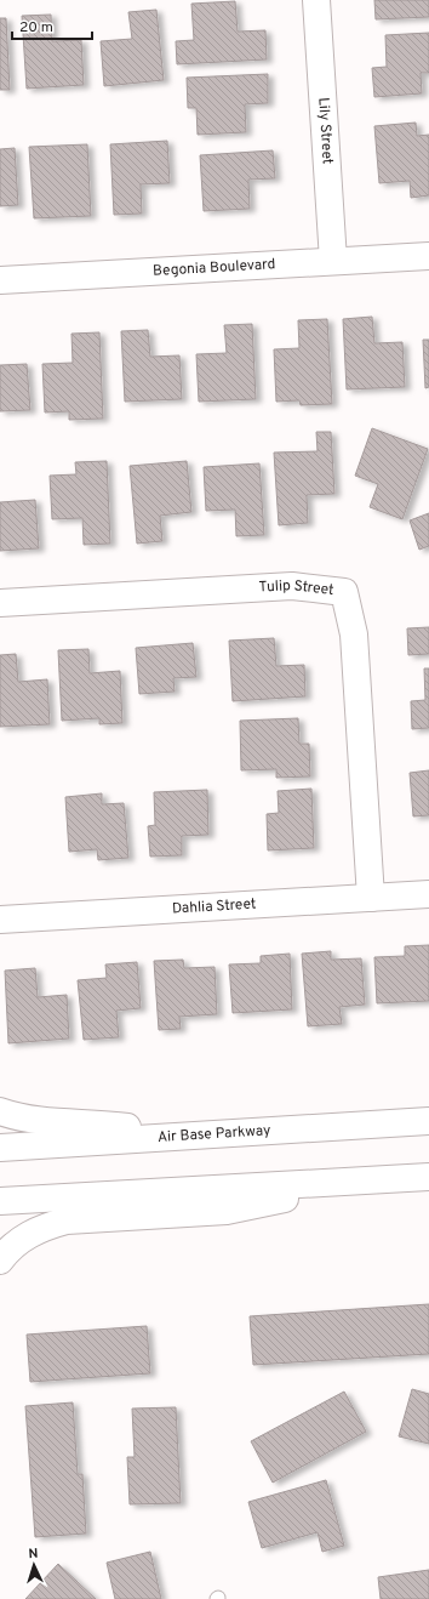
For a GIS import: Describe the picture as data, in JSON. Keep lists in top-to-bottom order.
{
  "streets": {
    "street": [
      "Lily Street",
      "Begonia Boulevard",
      "Tulip Street",
      "Dahlia Street",
      "Air Base Parkway"
    ]
  },
  "crossings": [
    ["Lily Street", "Begonia Boulevard"],
    ["Tulip Street", "Dahlia Street"]
  ],
  "scale_bar": "20 m",
  "north": "top"
}
